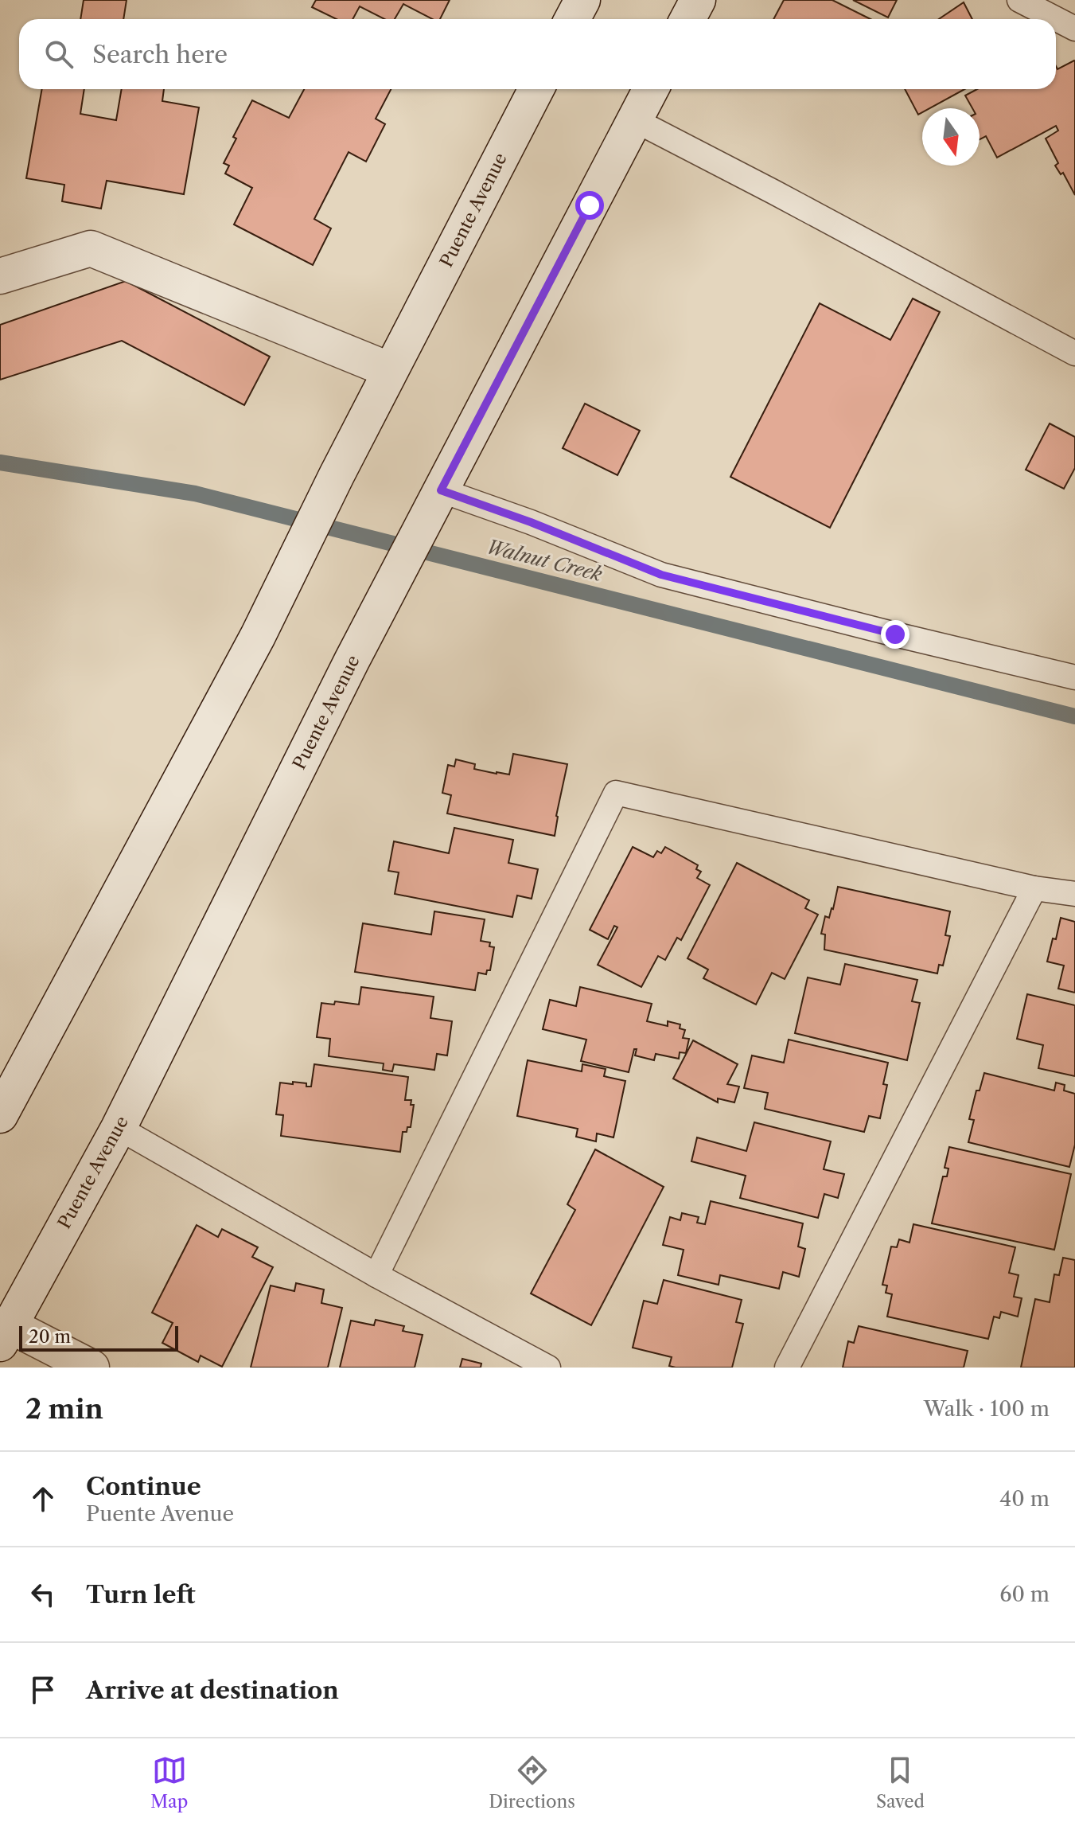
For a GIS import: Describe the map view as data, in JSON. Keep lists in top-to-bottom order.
{
  "streets": {
    "main road": ["Puente Avenue"]
  },
  "water": ["Walnut Creek"],
  "scale_bar": "20 m",
  "north": "bottom",
  "page": {
    "search": "Search here",
    "scale": "20 m",
    "heading": ["2 min", "Walk · 100 m"],
    "list": [
      ["Continue", "Puente Avenue", "40 m"],
      ["Turn left", "60 m"],
      "Arrive at destination"
    ],
    "nav": ["Map", "Directions", "Saved"]
  }
}
